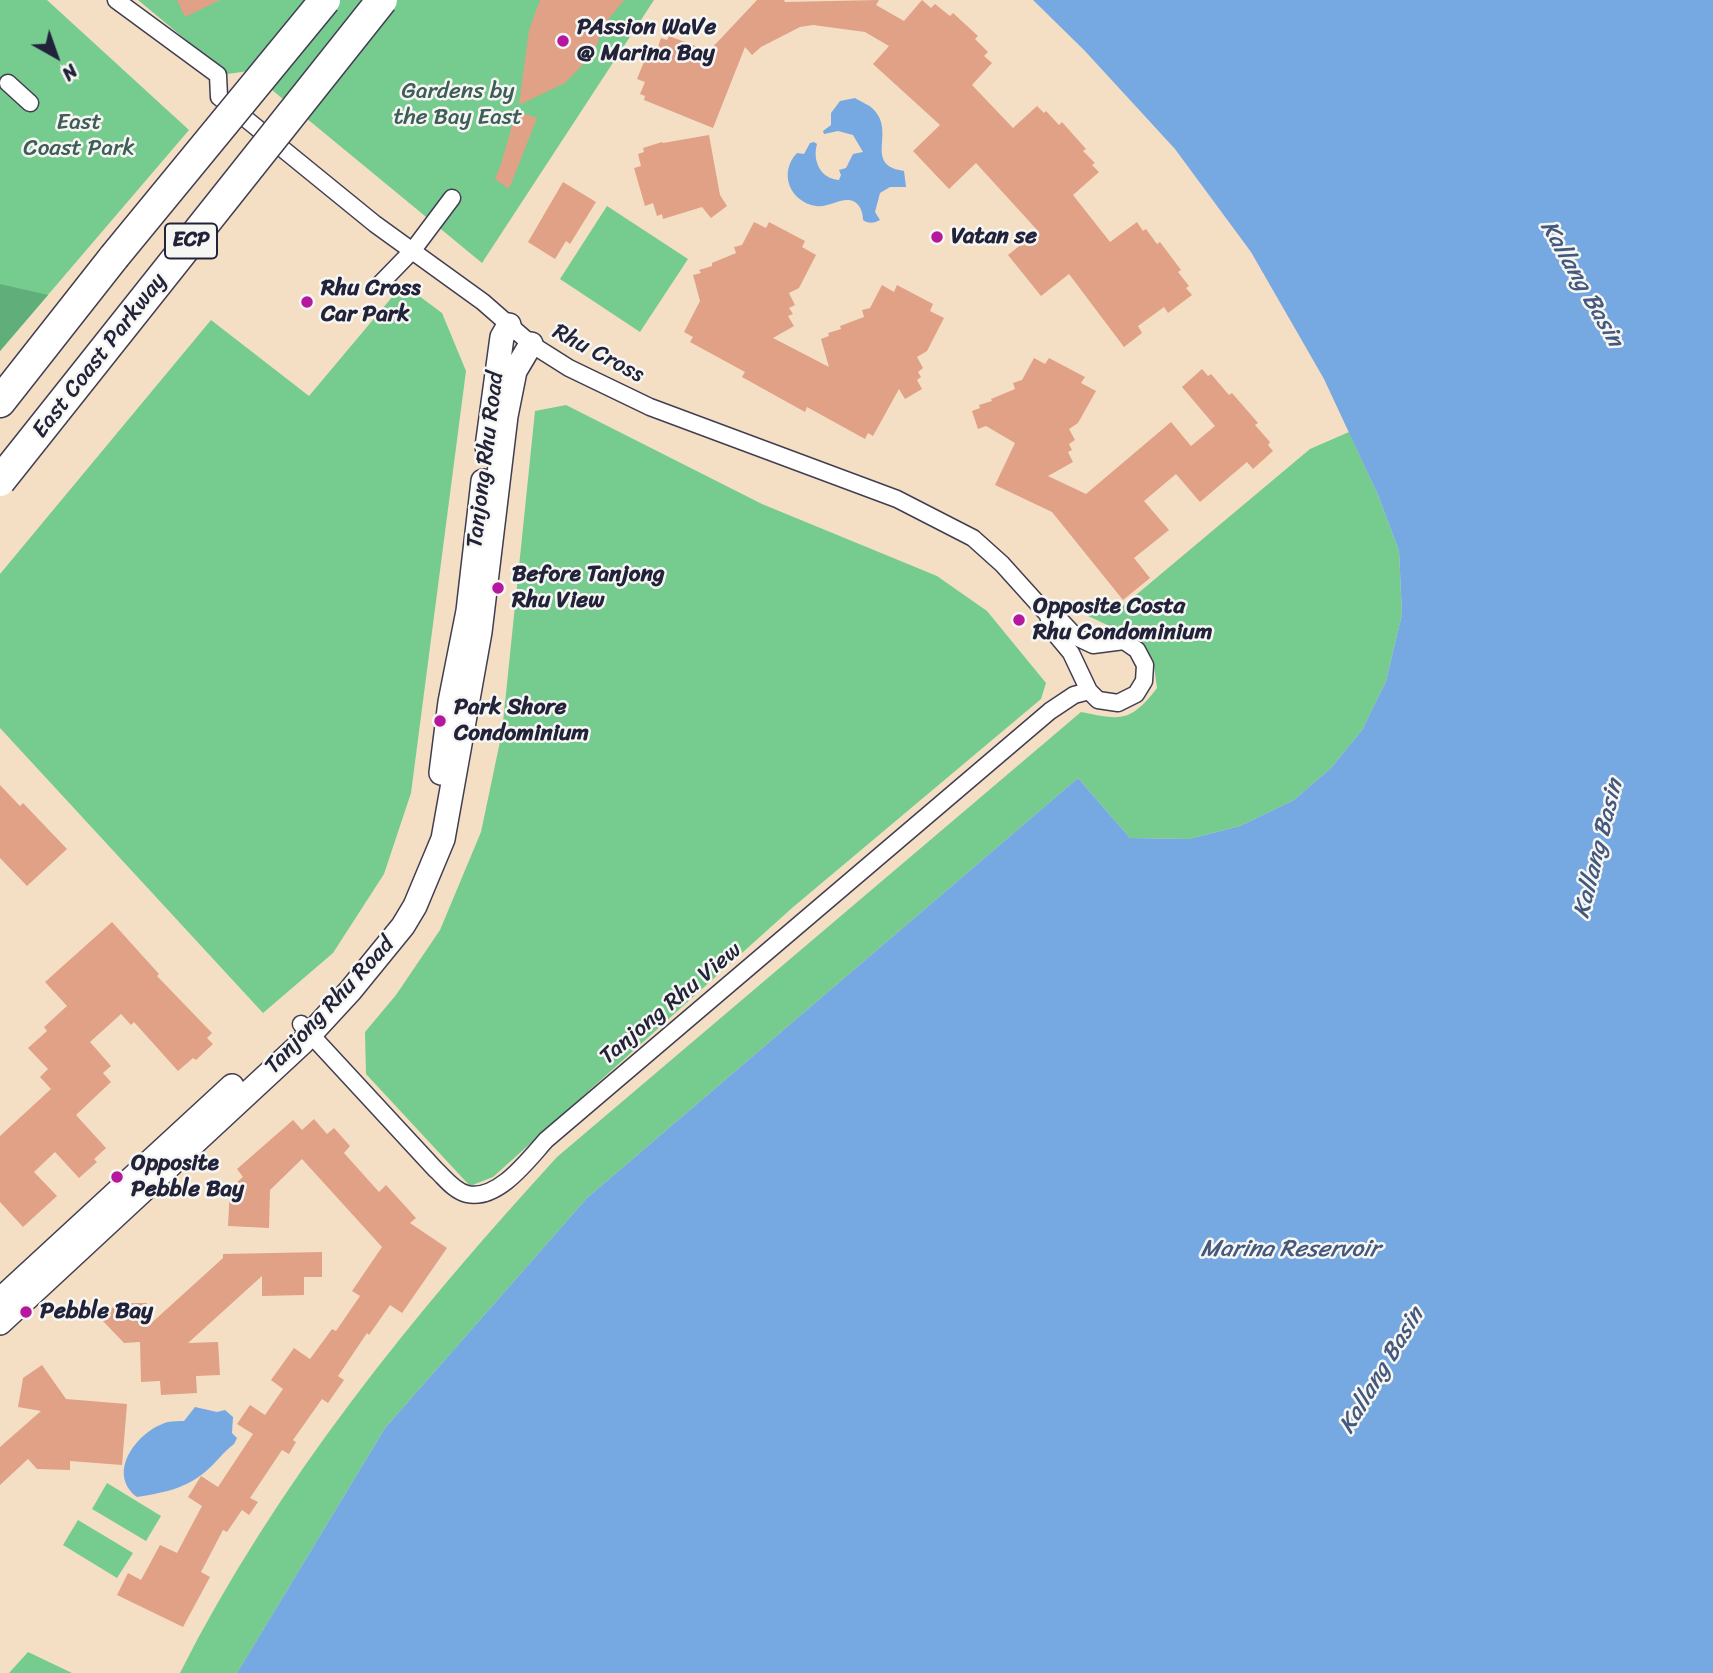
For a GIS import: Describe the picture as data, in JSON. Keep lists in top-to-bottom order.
{
  "streets": {
    "highway": ["ECP", "East Coast Parkway"],
    "street": ["Rhu Cross", "Tanjong Rhu Road", "Tanjong Rhu View"]
  },
  "crossings": [
    ["Rhu Cross", "Tanjong Rhu Road"],
    ["Rhu Cross", "Tanjong Rhu View"],
    ["Tanjong Rhu Road", "Tanjong Rhu View"]
  ],
  "water": ["Kallang Basin", "Marina Reservoir"],
  "parks": ["Gardens by the Bay East", "East Coast Park"],
  "places": [
    "PAssion WaVe @ Marina Bay",
    "Vatan se",
    "Rhu Cross Car Park",
    "Before Tanjong Rhu View",
    "Opposite Costa Rhu Condominium",
    "Park Shore Condominium",
    "Opposite Pebble Bay",
    "Pebble Bay"
  ],
  "north": "bottom right"
}
